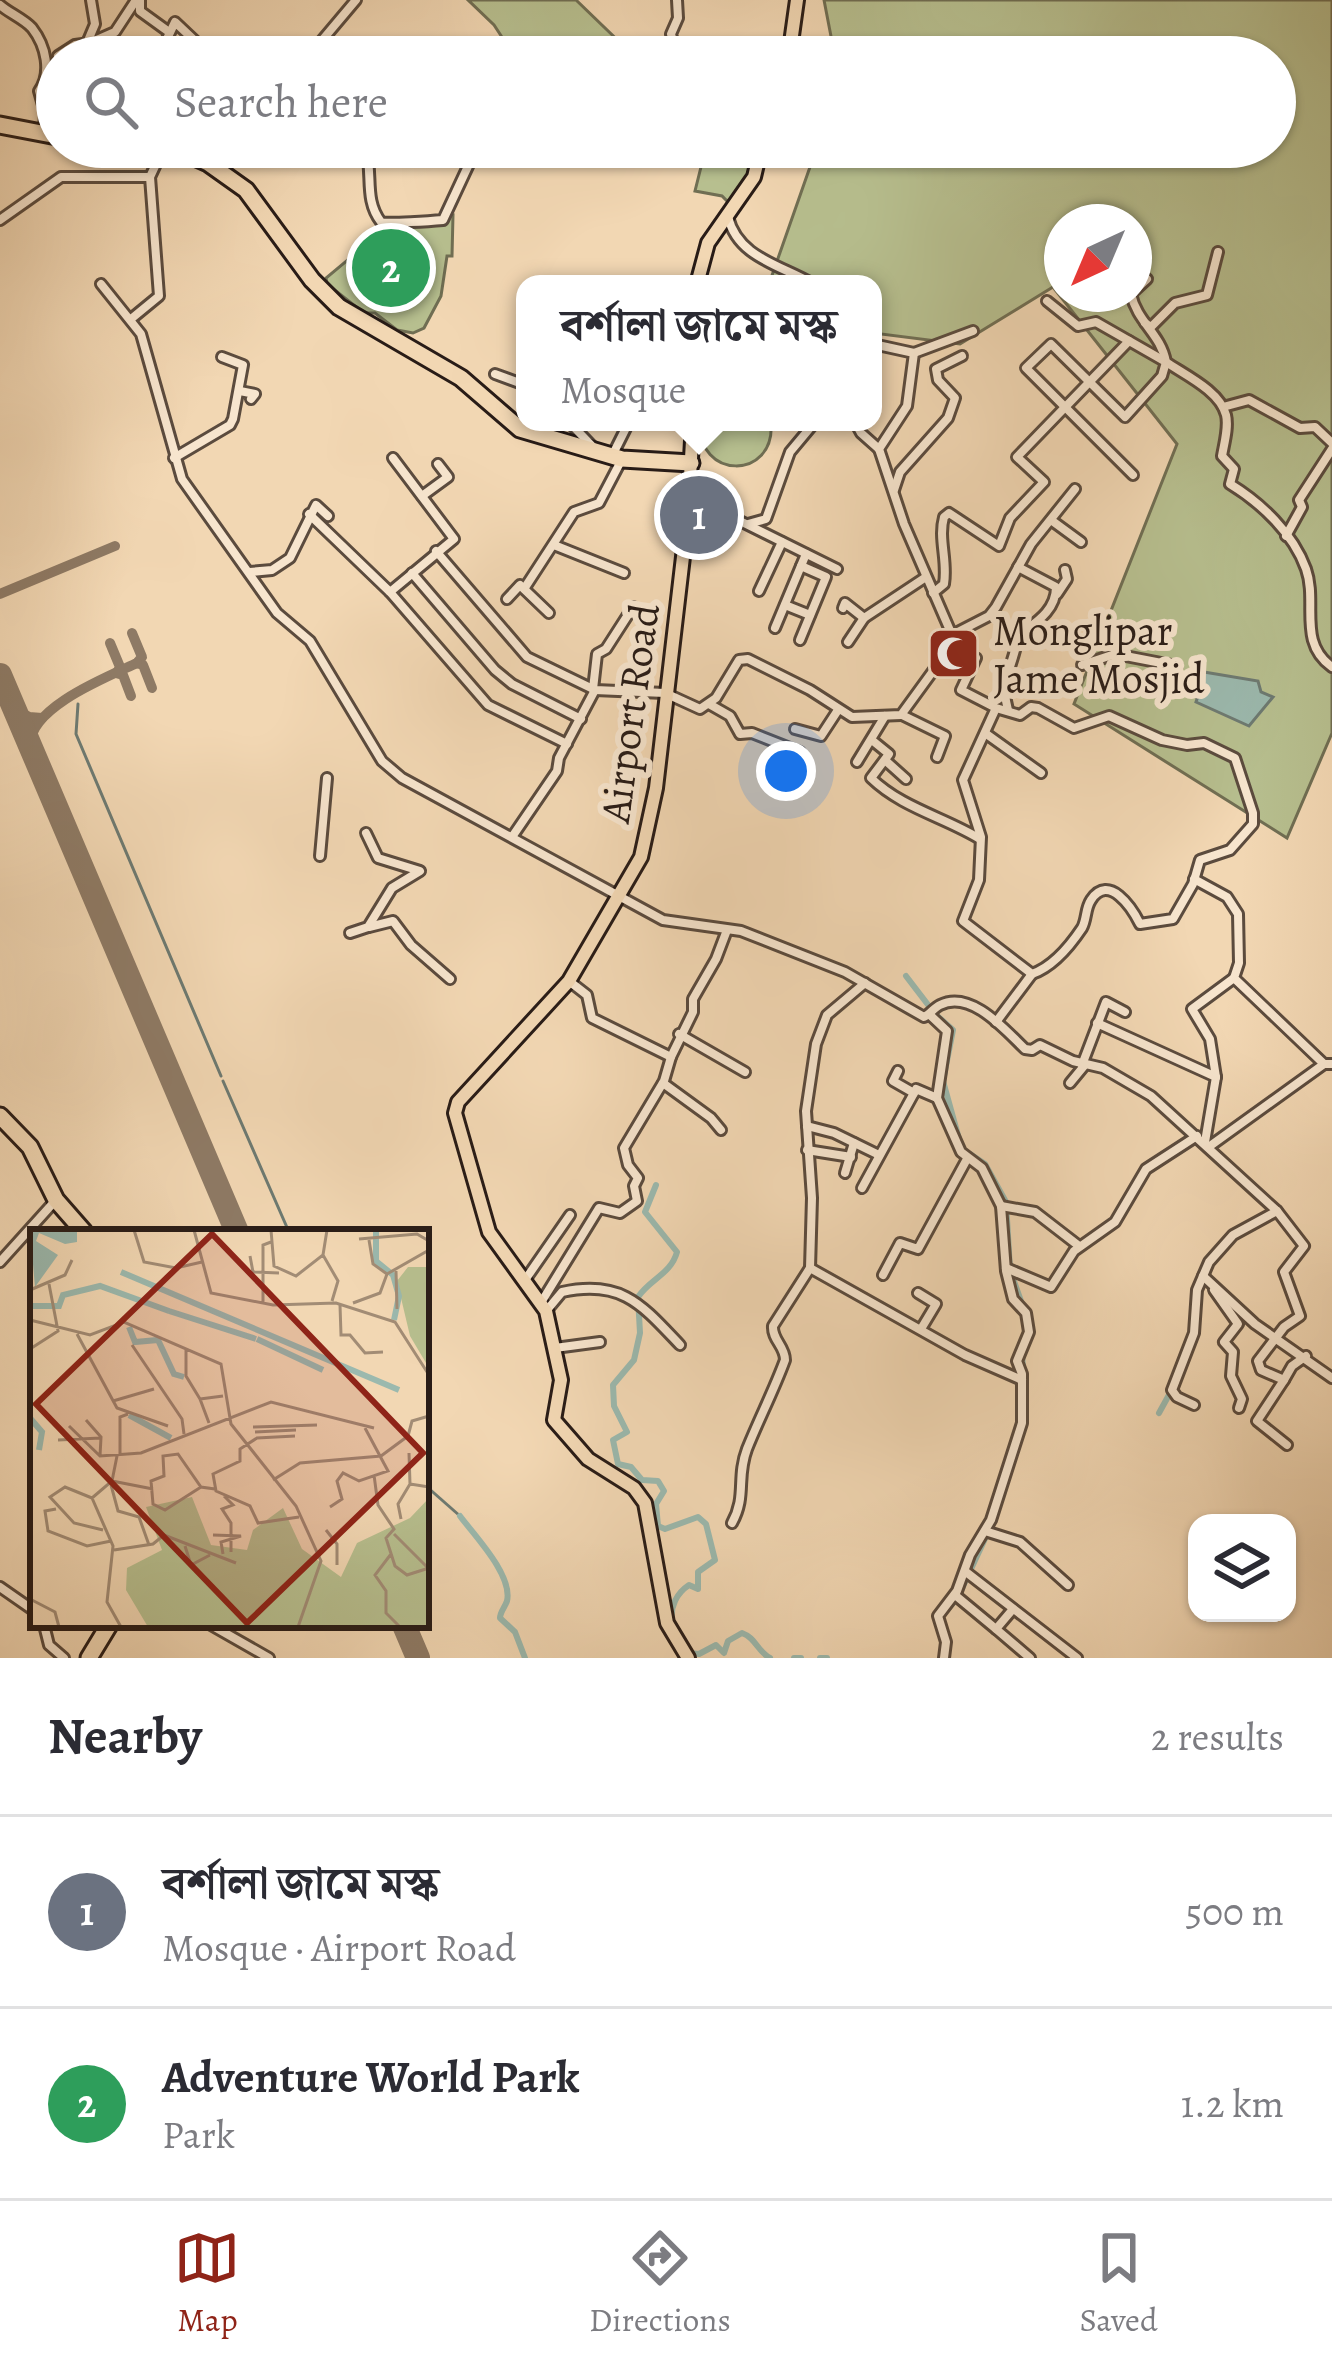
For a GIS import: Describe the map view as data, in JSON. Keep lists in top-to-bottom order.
{
  "streets": {
    "main road": ["Airport Road"]
  },
  "places": {
    "mosque": ["Monglipar Jame Mosjid"]
  },
  "north": "bottom left",
  "page": {
    "search": "Search here",
    "pins": ["2", "1"],
    "popup": ["বর্শালা জামে মস্ক", "Mosque"],
    "heading": ["Nearby", "2 results"],
    "list": [
      {
        "mark": "1",
        "name": "বর্শালা জামে মস্ক",
        "note": "Mosque · Airport Road",
        "value": "500 m"
      },
      {
        "mark": "2",
        "name": "Adventure World Park",
        "note": "Park",
        "value": "1.2 km"
      }
    ],
    "nav": ["Map", "Directions", "Saved"]
  }
}
